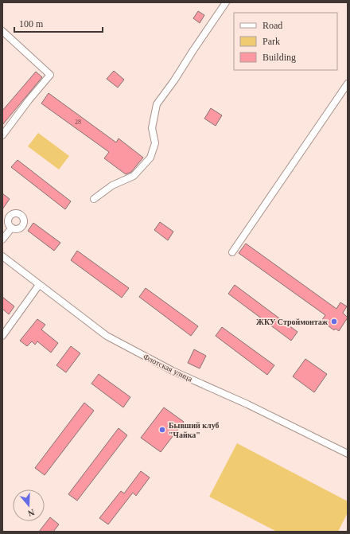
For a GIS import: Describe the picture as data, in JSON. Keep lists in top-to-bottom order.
{
  "streets": {
    "street": ["Флотская улица"]
  },
  "places": ["ЖКУ Строймонтаж", "Бывший клуб \"Чайка\""],
  "house_numbers": ["28"],
  "legend": ["Road", "Park", "Building"],
  "scale_bar": "100 m",
  "north": "bottom"
}
